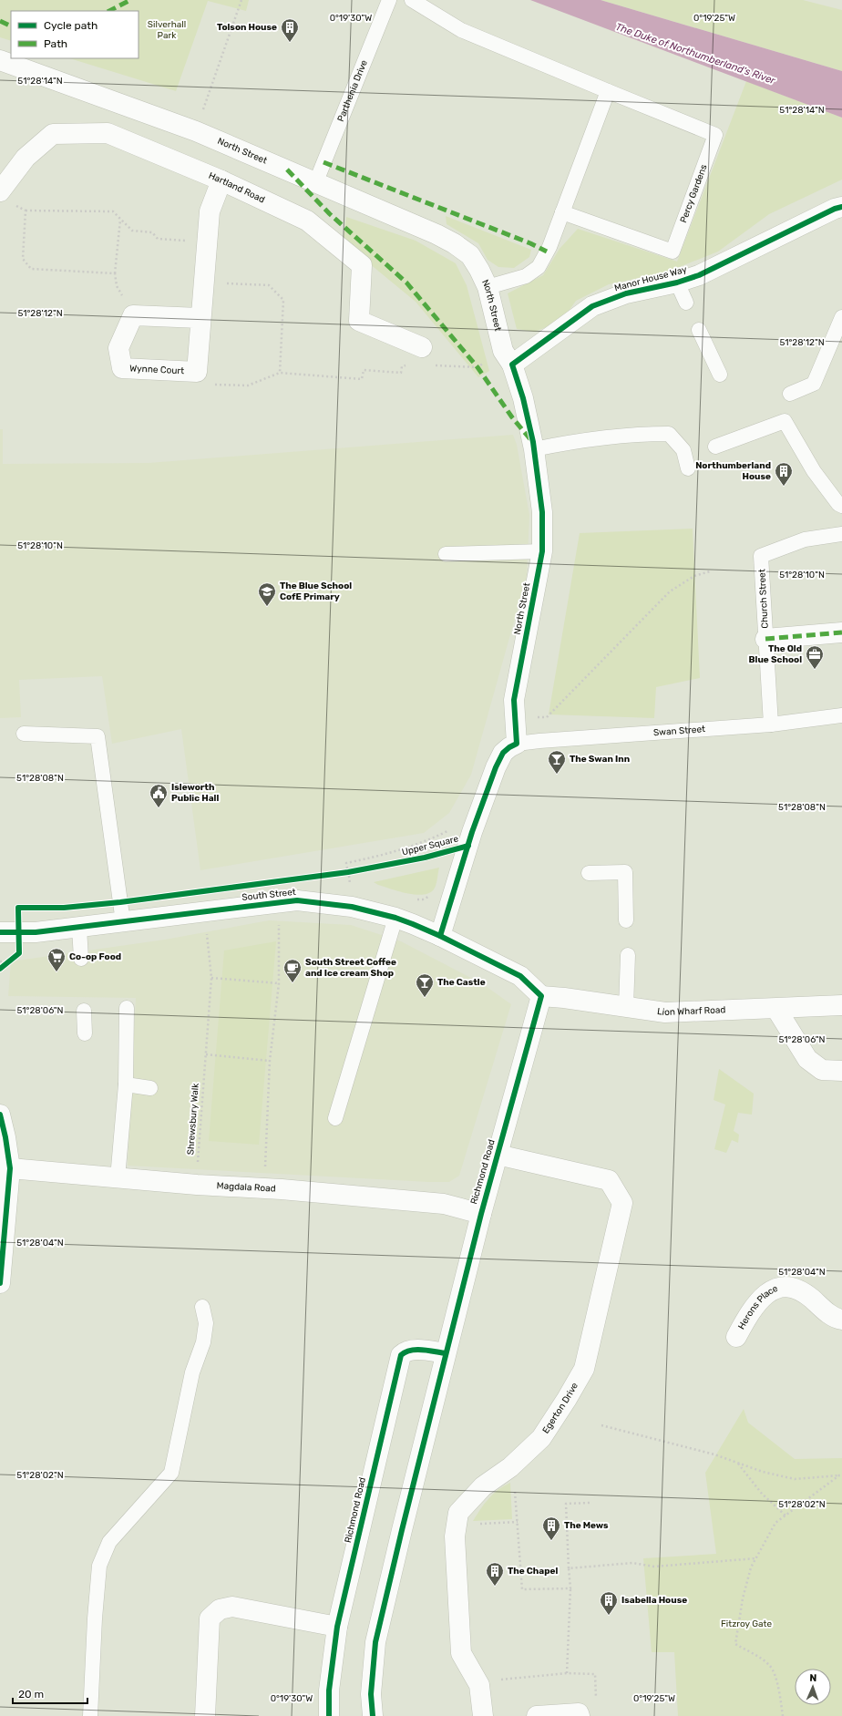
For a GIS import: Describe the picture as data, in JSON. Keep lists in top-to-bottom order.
{
  "streets": {
    "street": [
      "North Street",
      "Hartland Road",
      "Manor House Way",
      "Wynne Court",
      "Upper Square",
      "South Street",
      "Lion Wharf Road",
      "Richmond Road",
      "Magdala Road",
      "Herons Place",
      "Egerton Drive"
    ],
    "lane": [
      "Parthenia Drive",
      "Percy Gardens",
      "Church Street",
      "Swan Street"
    ],
    "path": ["Shrewsbury Walk"]
  },
  "crossings": [
    ["Parthenia Drive", "North Street"],
    ["North Street", "Manor House Way"],
    ["North Street", "Swan Street"],
    ["Hartland Road", "Wynne Court"],
    ["Church Street", "Swan Street"],
    ["Upper Square", "South Street"],
    ["South Street", "Lion Wharf Road"],
    ["South Street", "Shrewsbury Walk"],
    ["South Street", "Richmond Road"],
    ["Lion Wharf Road", "Richmond Road"],
    ["Shrewsbury Walk", "Magdala Road"],
    ["Richmond Road", "Magdala Road"],
    ["Richmond Road", "Egerton Drive"]
  ],
  "water": ["The Duke of Northumberland's River"],
  "parks": ["Silverhall Park", "Fitzroy Gate"],
  "places": {
    "building": [
      "Tolson House",
      "Northumberland House",
      "The Mews",
      "The Chapel",
      "Isabella House"
    ],
    "school or university": ["The Blue School CofE Primary"],
    "office": ["The Old Blue School"],
    "bar": ["The Swan Inn", "The Castle"],
    "public building": ["Isleworth Public Hall"],
    "supermarket": ["Co-op Food"],
    "cafe": ["South Street Coffee and Ice cream Shop"]
  },
  "legend": ["Cycle path", "Path"],
  "scale_bar": "20 m",
  "north": "top",
  "coordinates": [
    "0°19'30\"W",
    "0°19'25\"W",
    "51°28'14\"N",
    "51°28'12\"N",
    "51°28'10\"N",
    "51°28'08\"N",
    "51°28'06\"N",
    "51°28'04\"N",
    "51°28'02\"N"
  ]
}
